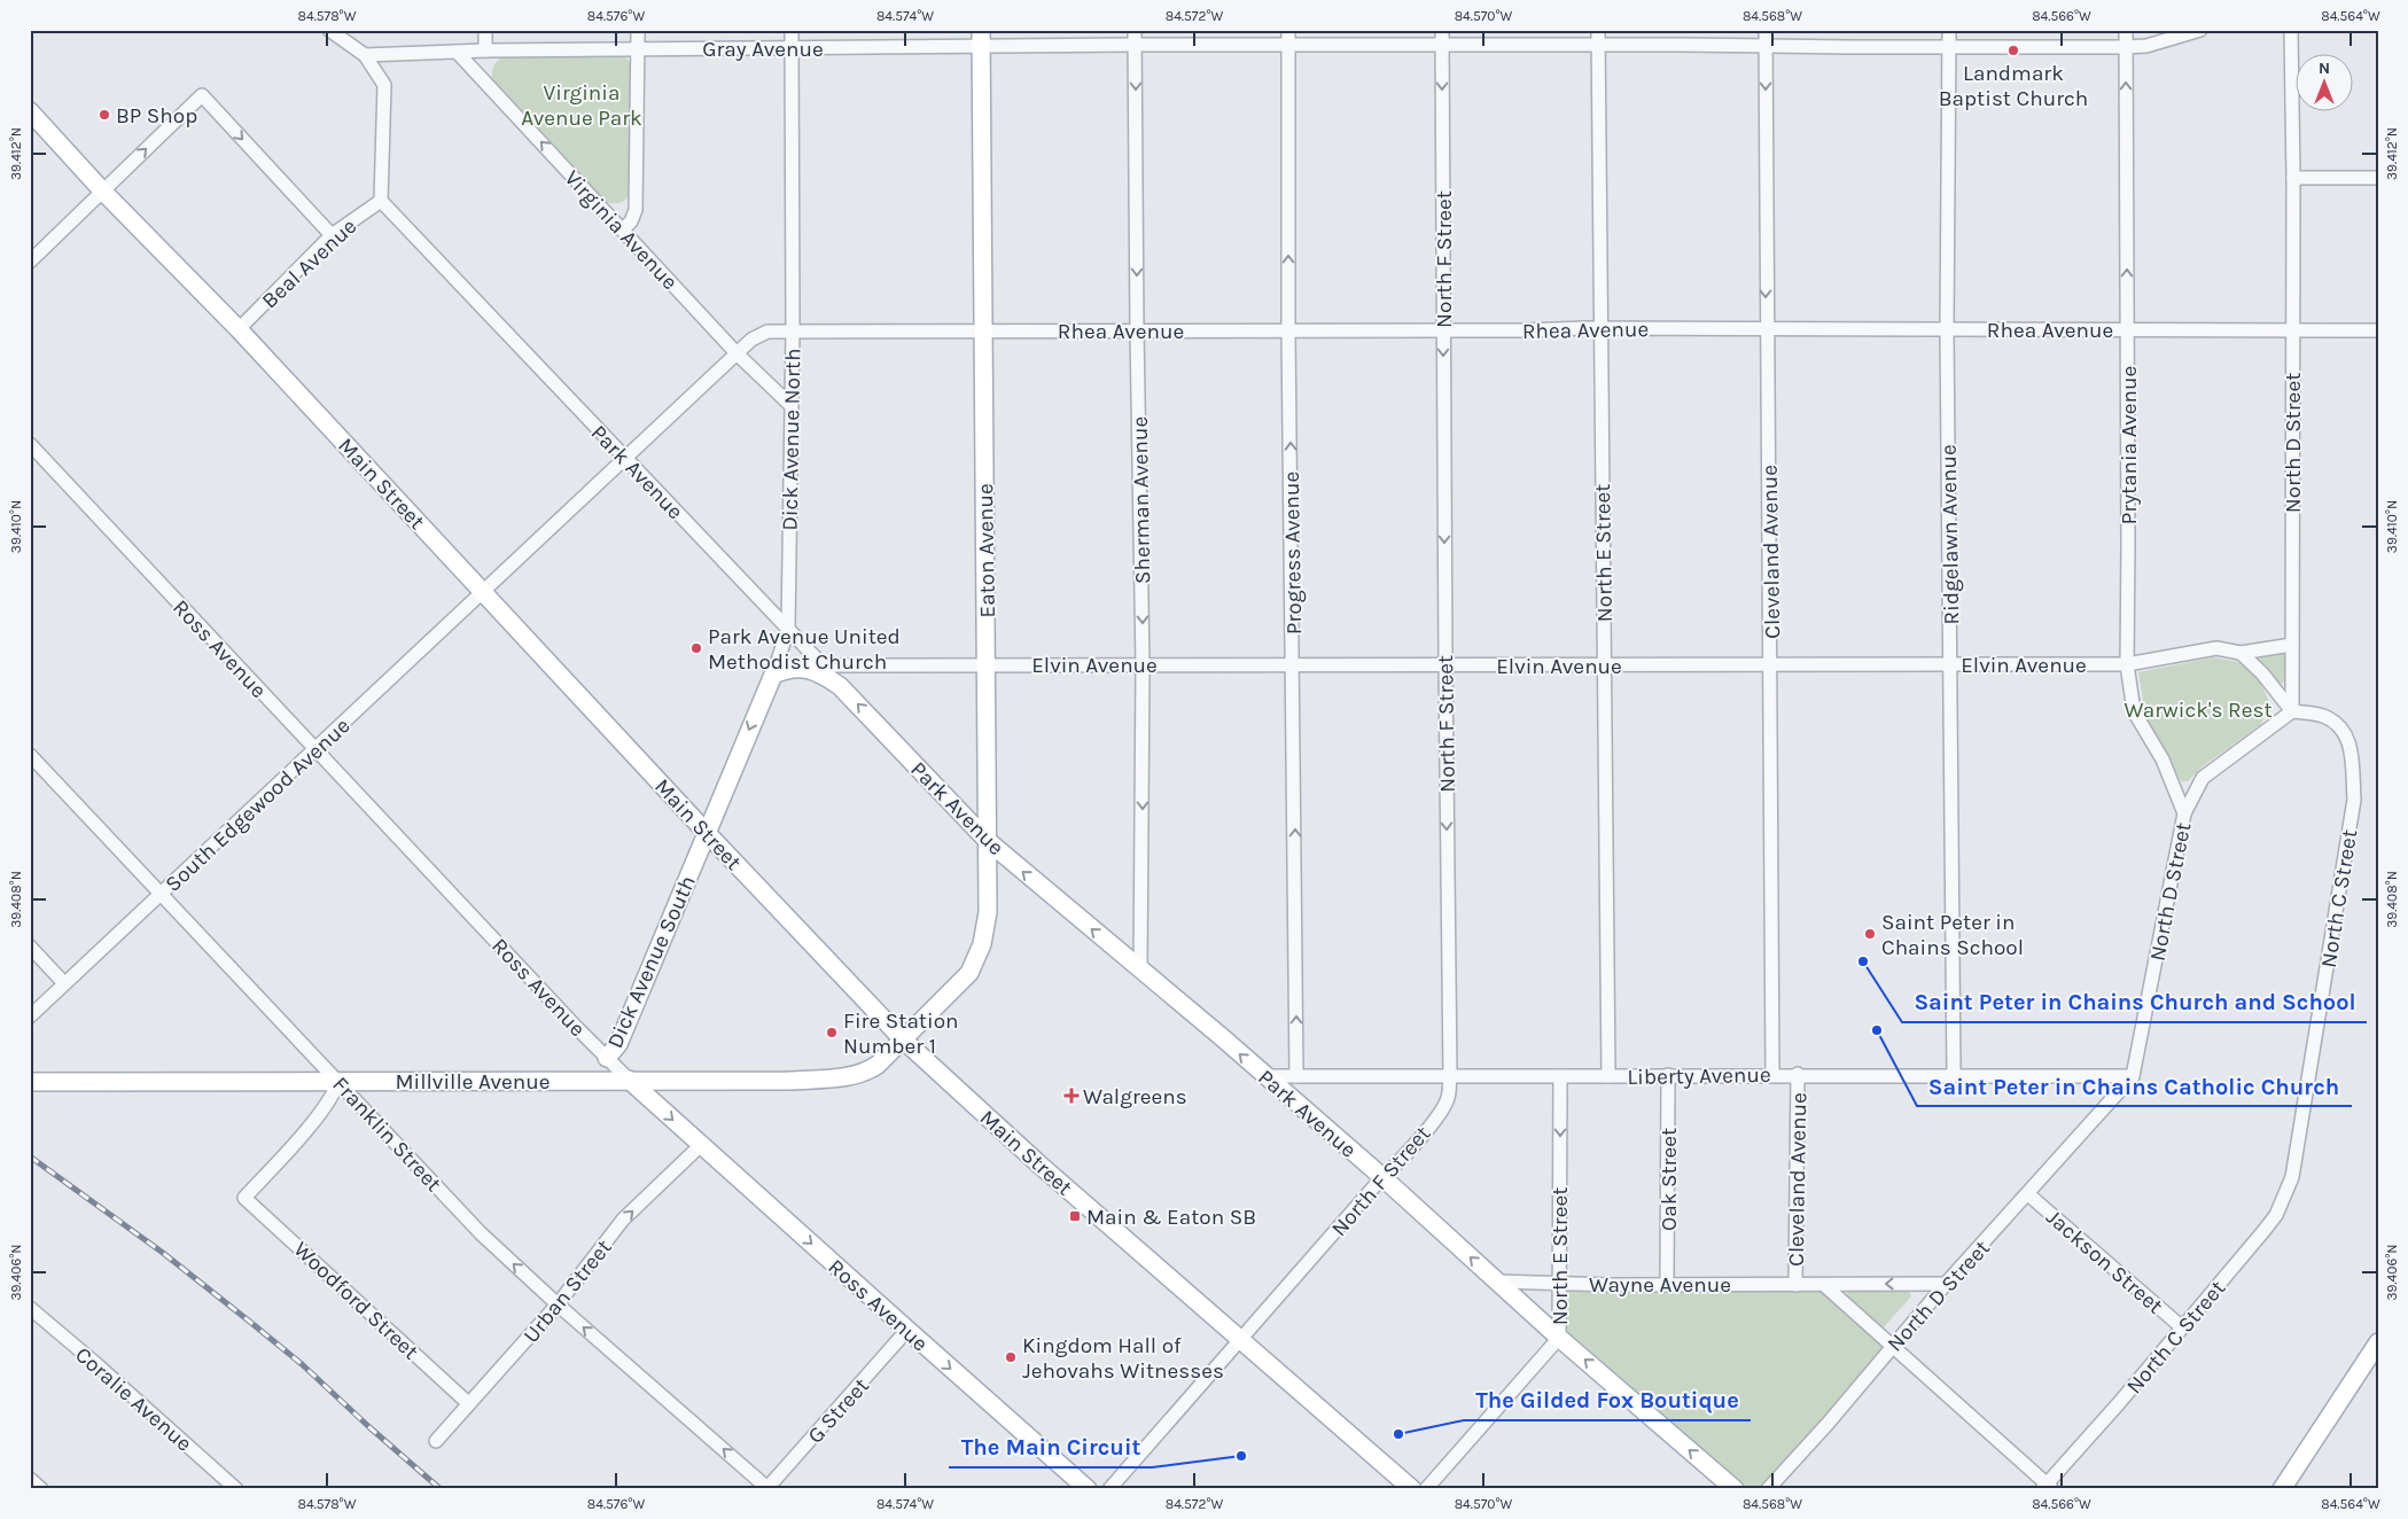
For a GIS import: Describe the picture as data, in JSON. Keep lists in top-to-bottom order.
{
  "streets": {
    "main road": [
      "Dick Avenue North",
      "Park Avenue",
      "Main Street",
      "Eaton Avenue",
      "Ross Avenue",
      "Dick Avenue South",
      "Millville Avenue"
    ],
    "street": [
      "Gray Avenue",
      "Virginia Avenue",
      "North F Street",
      "Beal Avenue",
      "Rhea Avenue",
      "North D Street",
      "Prytania Avenue",
      "Sherman Avenue",
      "Ridgelawn Avenue",
      "Cleveland Avenue",
      "Progress Avenue",
      "North E Street",
      "Elvin Avenue",
      "South Edgewood Avenue",
      "North C Street",
      "Liberty Avenue",
      "Franklin Street",
      "Oak Street",
      "Jackson Street",
      "Wayne Avenue",
      "Urban Street",
      "Woodford Street",
      "Coralie Avenue",
      "G Street"
    ]
  },
  "crossings": [
    ["Gray Avenue", "Virginia Avenue"],
    ["Gray Avenue", "North F Street"],
    ["Gray Avenue", "Dick Avenue North"],
    ["Gray Avenue", "Prytania Avenue"],
    ["Gray Avenue", "Sherman Avenue"],
    ["Gray Avenue", "Ridgelawn Avenue"],
    ["Gray Avenue", "Eaton Avenue"],
    ["Gray Avenue", "Cleveland Avenue"],
    ["Gray Avenue", "Progress Avenue"],
    ["Gray Avenue", "North E Street"],
    ["Virginia Avenue", "Rhea Avenue"],
    ["Virginia Avenue", "Dick Avenue North"],
    ["North F Street", "Rhea Avenue"],
    ["North F Street", "Park Avenue"],
    ["North F Street", "Main Street"],
    ["North F Street", "Elvin Avenue"],
    ["North F Street", "Liberty Avenue"],
    ["Beal Avenue", "Park Avenue"],
    ["Beal Avenue", "Main Street"],
    ["Rhea Avenue", "Dick Avenue North"],
    ["Rhea Avenue", "North D Street"],
    ["Rhea Avenue", "Prytania Avenue"],
    ["Rhea Avenue", "Park Avenue"],
    ["Rhea Avenue", "Sherman Avenue"],
    ["Rhea Avenue", "Ridgelawn Avenue"],
    ["Rhea Avenue", "Eaton Avenue"],
    ["Rhea Avenue", "Cleveland Avenue"],
    ["Rhea Avenue", "Progress Avenue"],
    ["Rhea Avenue", "North E Street"],
    ["Rhea Avenue", "South Edgewood Avenue"],
    ["Dick Avenue North", "Park Avenue"],
    ["Dick Avenue North", "Main Street"],
    ["Dick Avenue North", "Dick Avenue South"],
    ["North D Street", "Prytania Avenue"],
    ["North D Street", "Elvin Avenue"],
    ["North D Street", "North C Street"],
    ["North D Street", "Liberty Avenue"],
    ["North D Street", "Jackson Street"],
    ["North D Street", "Wayne Avenue"],
    ["Prytania Avenue", "Elvin Avenue"],
    ["Park Avenue", "Sherman Avenue"],
    ["Park Avenue", "Eaton Avenue"],
    ["Park Avenue", "North E Street"],
    ["Park Avenue", "Elvin Avenue"],
    ["Park Avenue", "South Edgewood Avenue"],
    ["Park Avenue", "Liberty Avenue"],
    ["Park Avenue", "Wayne Avenue"],
    ["Main Street", "Eaton Avenue"],
    ["Main Street", "South Edgewood Avenue"],
    ["Main Street", "Dick Avenue South"],
    ["Main Street", "Millville Avenue"],
    ["Sherman Avenue", "Elvin Avenue"],
    ["Ridgelawn Avenue", "Elvin Avenue"],
    ["Ridgelawn Avenue", "Liberty Avenue"],
    ["Eaton Avenue", "Elvin Avenue"],
    ["Eaton Avenue", "Millville Avenue"],
    ["Cleveland Avenue", "Elvin Avenue"],
    ["Cleveland Avenue", "Liberty Avenue"],
    ["Cleveland Avenue", "Wayne Avenue"],
    ["Progress Avenue", "Elvin Avenue"],
    ["Progress Avenue", "Liberty Avenue"],
    ["North E Street", "Elvin Avenue"],
    ["North E Street", "Liberty Avenue"],
    ["North E Street", "Wayne Avenue"],
    ["Ross Avenue", "South Edgewood Avenue"],
    ["Ross Avenue", "Dick Avenue South"],
    ["Ross Avenue", "Millville Avenue"],
    ["Ross Avenue", "Urban Street"],
    ["Ross Avenue", "G Street"],
    ["South Edgewood Avenue", "Franklin Street"],
    ["North C Street", "Jackson Street"],
    ["Liberty Avenue", "Oak Street"],
    ["Millville Avenue", "Franklin Street"],
    ["Millville Avenue", "Woodford Street"],
    ["Franklin Street", "Urban Street"],
    ["Franklin Street", "Woodford Street"],
    ["Franklin Street", "G Street"],
    ["Oak Street", "Wayne Avenue"],
    ["Urban Street", "Woodford Street"]
  ],
  "one_way": [
    "Virginia Avenue",
    "North F Street",
    "Prytania Avenue",
    "Park Avenue",
    "Sherman Avenue",
    "Progress Avenue",
    "Ross Avenue",
    "Franklin Street",
    "Urban Street"
  ],
  "parks": ["Virginia Avenue Park", "Warwick's Rest"],
  "places": {
    "other": [
      "Landmark Baptist Church",
      "BP Shop",
      "Park Avenue United Methodist Church",
      "Saint Peter in Chains School",
      "Saint Peter in Chains Church and School",
      "Saint Peter in Chains Catholic Church",
      "Fire Station Number 1",
      "Kingdom Hall of Jehovahs Witnesses",
      "The Gilded Fox Boutique",
      "The Main Circuit"
    ],
    "health": ["Walgreens"],
    "transit": ["Main & Eaton SB"]
  },
  "north": "top",
  "coordinates": [
    "84.578°W",
    "84.576°W",
    "84.574°W",
    "84.572°W",
    "84.570°W",
    "84.568°W",
    "84.566°W",
    "84.564°W",
    "39.412°N",
    "39.410°N",
    "39.408°N",
    "39.406°N"
  ]
}
